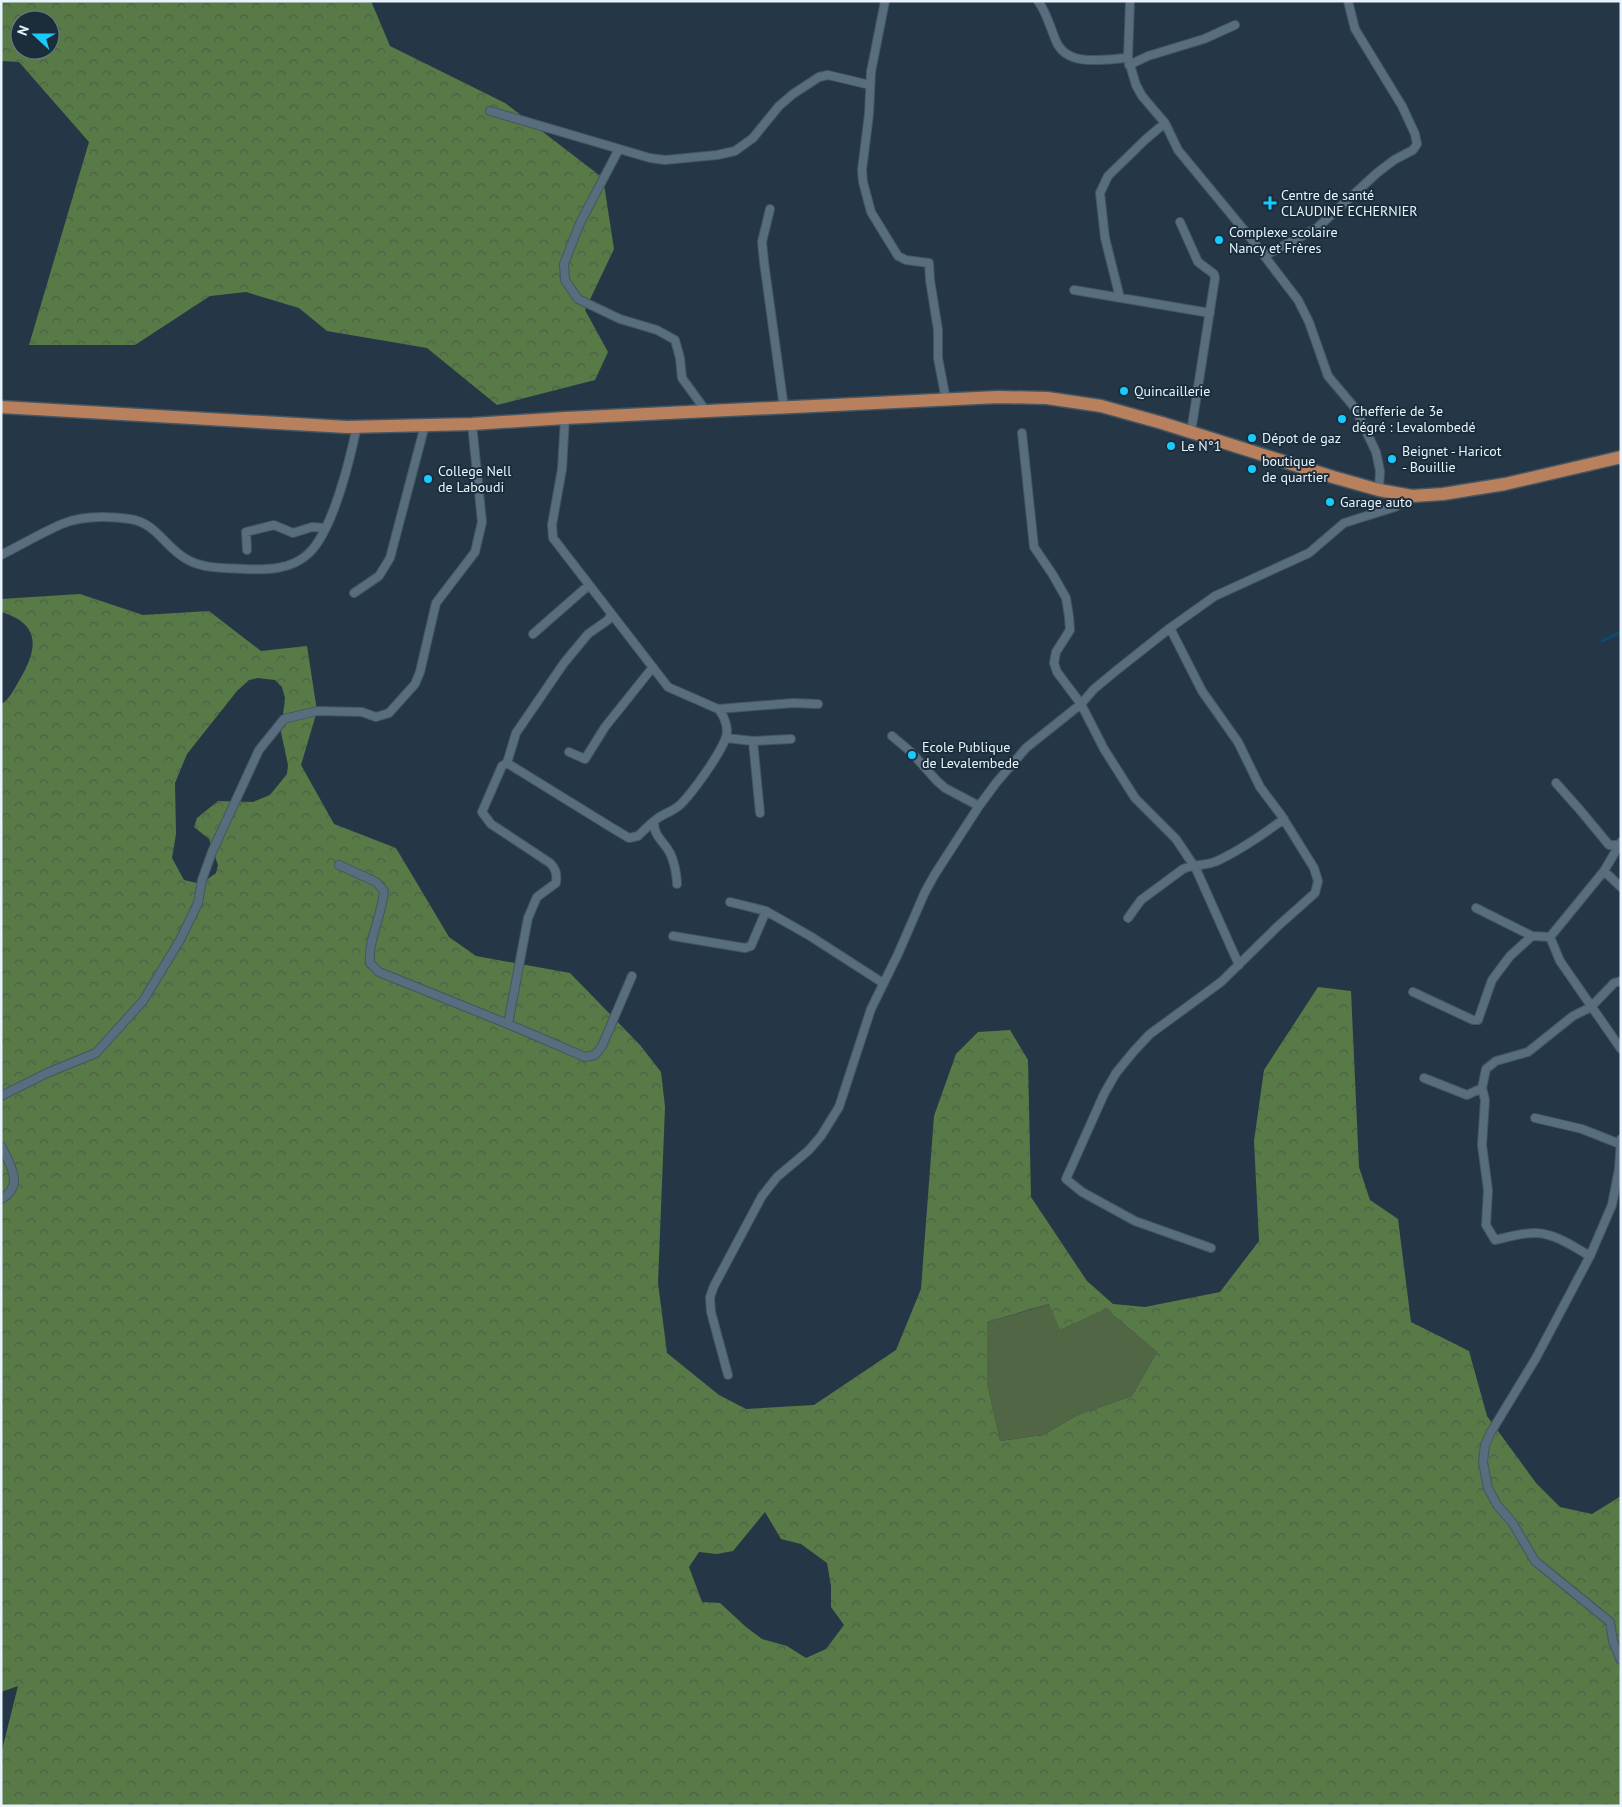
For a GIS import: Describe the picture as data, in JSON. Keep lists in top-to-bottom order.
{
  "places": {
    "health": ["Centre de santé CLAUDINE ECHERNIER"],
    "other": [
      "Complexe scolaire Nancy et Frères",
      "Quincaillerie",
      "Chefferie de 3e dégré : Levalombedé",
      "Dépot de gaz",
      "Le N°1",
      "Beignet - Haricot - Bouillie",
      "boutique de quartier",
      "College Nell de Laboudi",
      "Garage auto",
      "Ecole Publique de Levalembede"
    ]
  },
  "north": "left"
}
